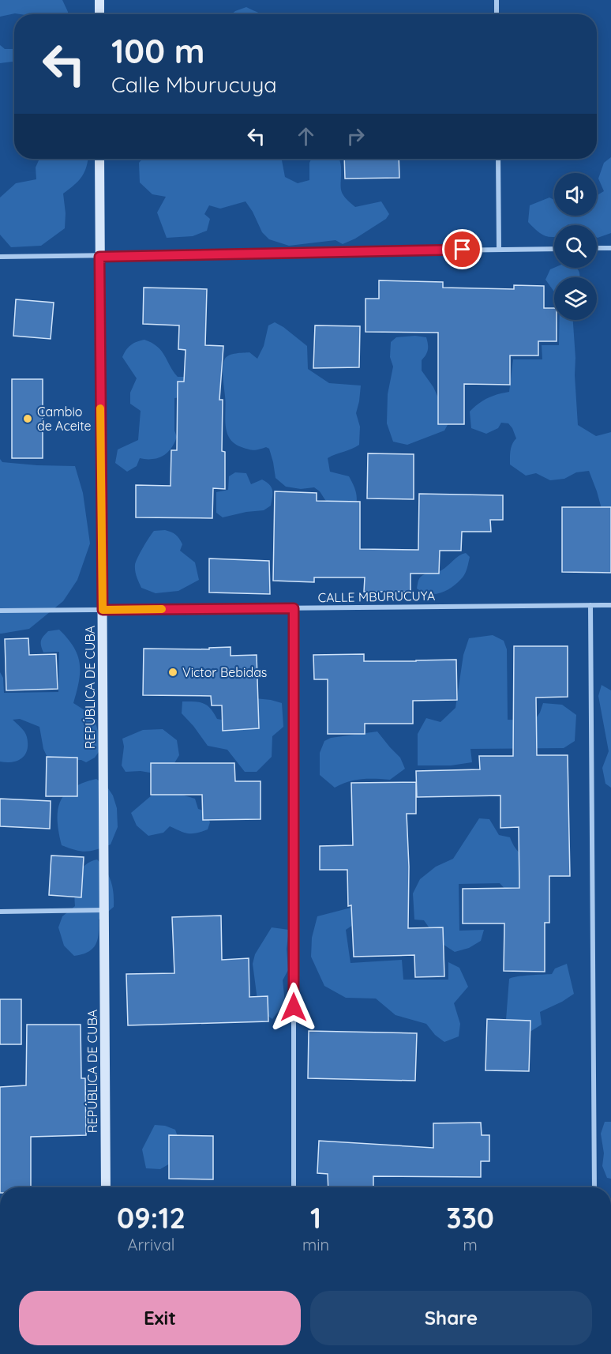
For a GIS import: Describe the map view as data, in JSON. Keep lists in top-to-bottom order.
{
  "streets": {
    "main road": ["REPÚBLICA DE CUBA"],
    "street": ["CALLE MBURUCUYA"]
  },
  "crossings": [
    ["CALLE MBURUCUYA", "REPÚBLICA DE CUBA"]
  ],
  "places": ["Cambio de Aceite", "Victor Bebidas"],
  "page": {
    "turn": ["100 m", "Calle Mburucuya"],
    "eta": [
      "09:12",
      "Arrival",
      "1",
      "min",
      "330",
      "m"
    ],
    "buttons": ["Exit", "Share"]
  }
}
